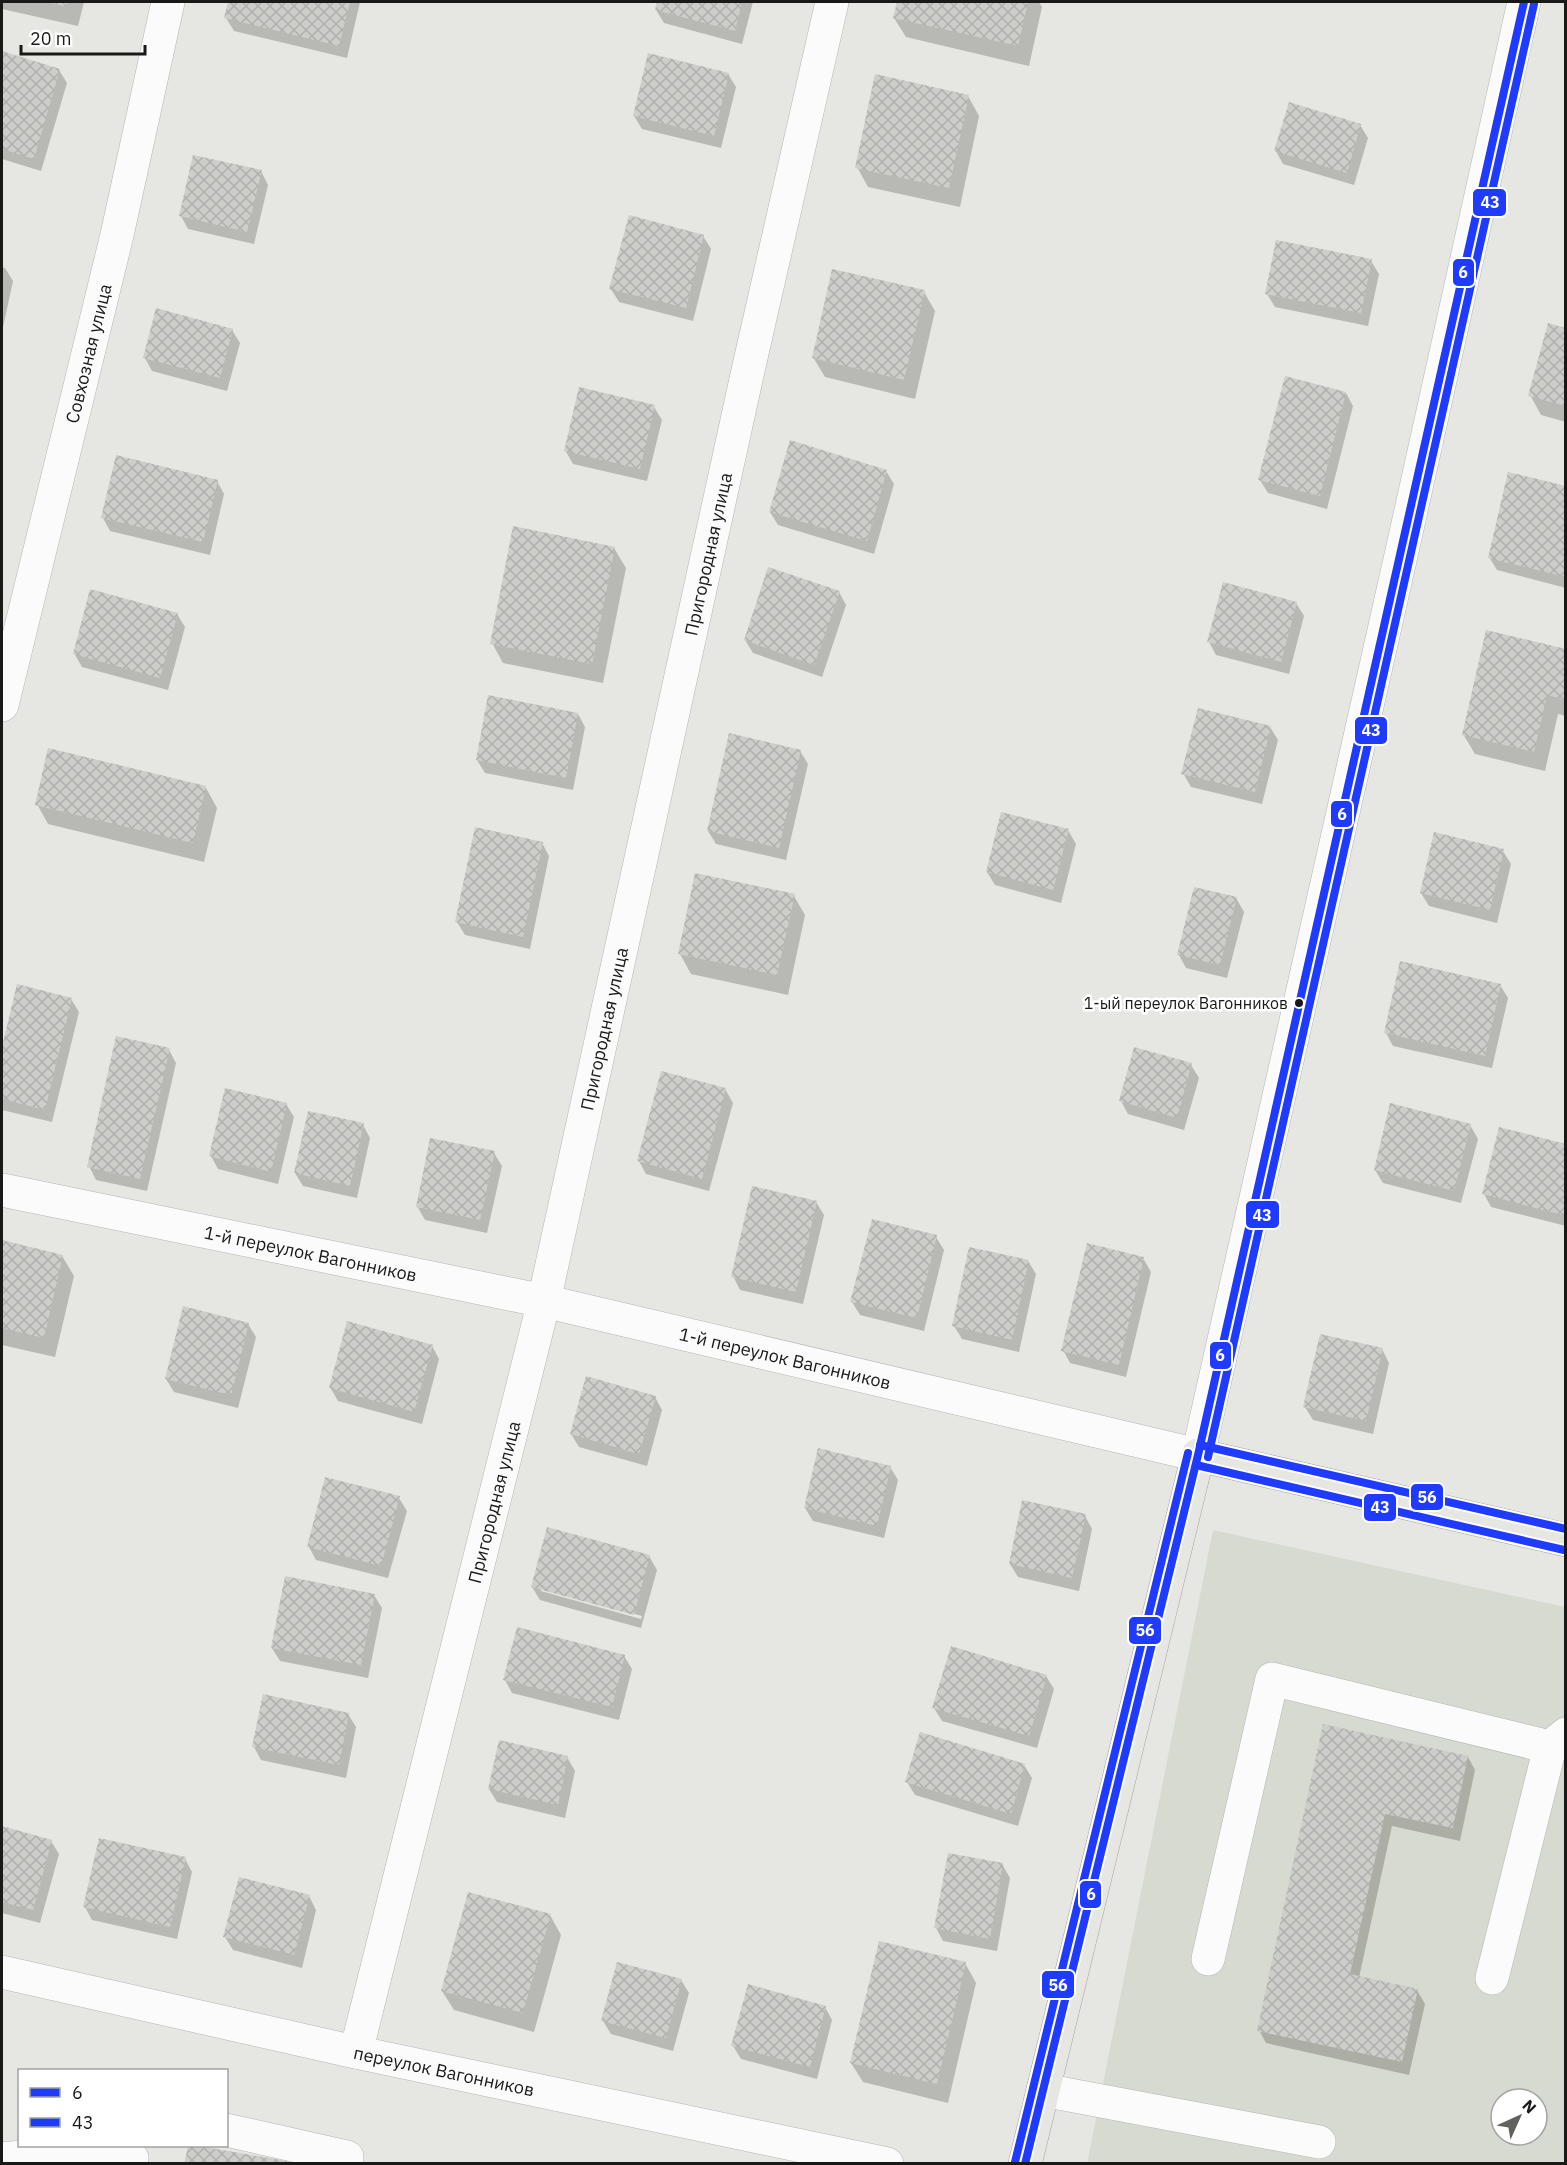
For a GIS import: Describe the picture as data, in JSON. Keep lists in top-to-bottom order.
{
  "streets": {
    "main road": ["1-й переулок Вагонников"],
    "street": ["Совхозная улица", "Пригородная улица", "переулок Вагонников"]
  },
  "crossings": [
    ["Пригородная улица", "1-й переулок Вагонников"],
    ["Пригородная улица", "переулок Вагонников"]
  ],
  "places": ["1-ый переулок Вагонников"],
  "lines": ["transit line 6", "transit line 43", "transit line 56"],
  "legend": ["6", "43"],
  "scale_bar": "20 m",
  "north": "top right"
}
